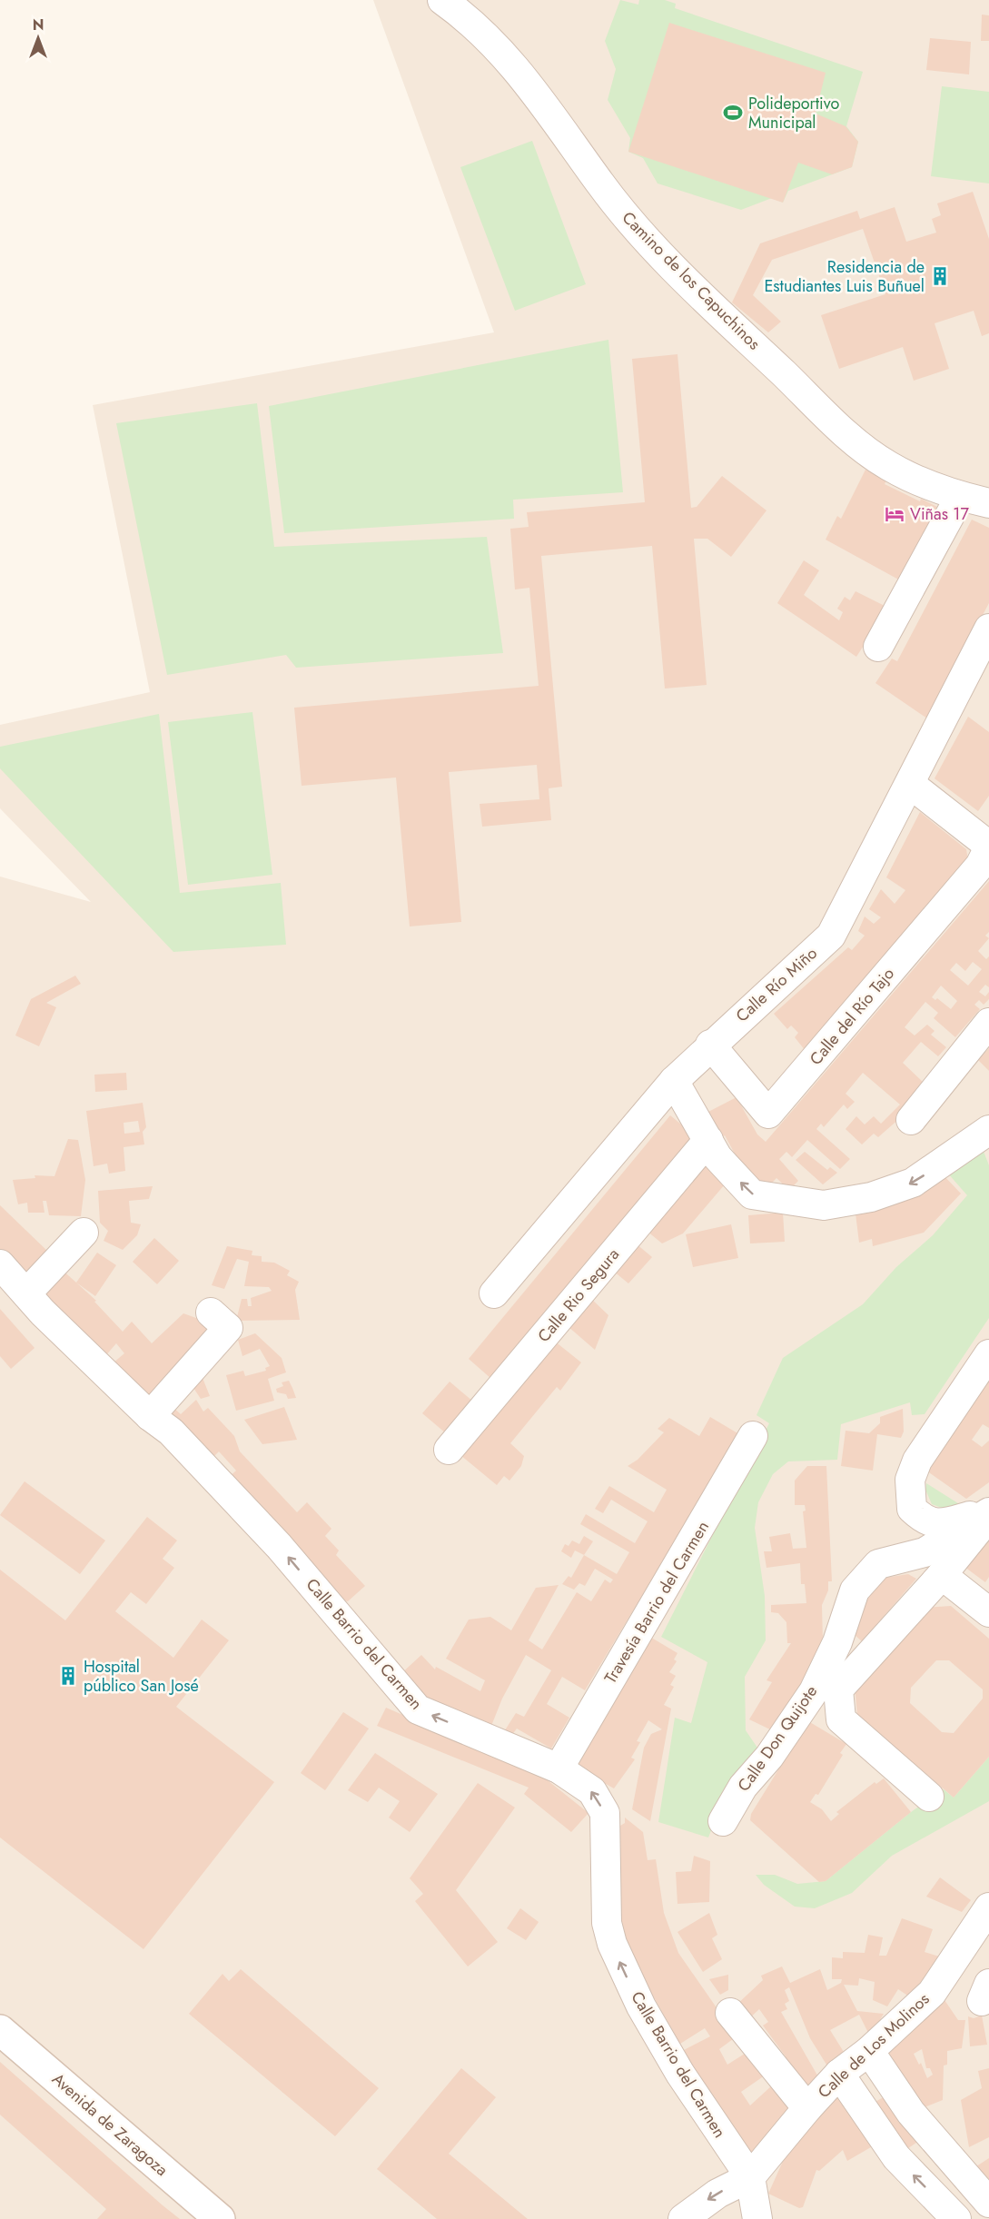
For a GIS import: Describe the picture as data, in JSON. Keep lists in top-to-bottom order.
{
  "streets": {
    "main road": ["Avenida de Zaragoza"],
    "street": [
      "Camino de los Capuchinos",
      "Calle Río Miño",
      "Calle del Río Tajo",
      "Calle Rio Segura",
      "Travesía Barrio del Carmen",
      "Calle Barrio del Carmen",
      "Calle Don Quijote",
      "Calle de Los Molinos"
    ]
  },
  "crossings": [
    ["Calle Río Miño", "Calle del Río Tajo"],
    ["Travesía Barrio del Carmen", "Calle Barrio del Carmen"],
    ["Calle Barrio del Carmen", "Calle de Los Molinos"]
  ],
  "one_way": ["Calle Barrio del Carmen"],
  "places": {
    "sports": ["Polideportivo Municipal"],
    "building": ["Residencia de Estudiantes Luis Buñuel", "Hospital público San José"],
    "hotel": ["Viñas 17"]
  },
  "north": "top"
}
